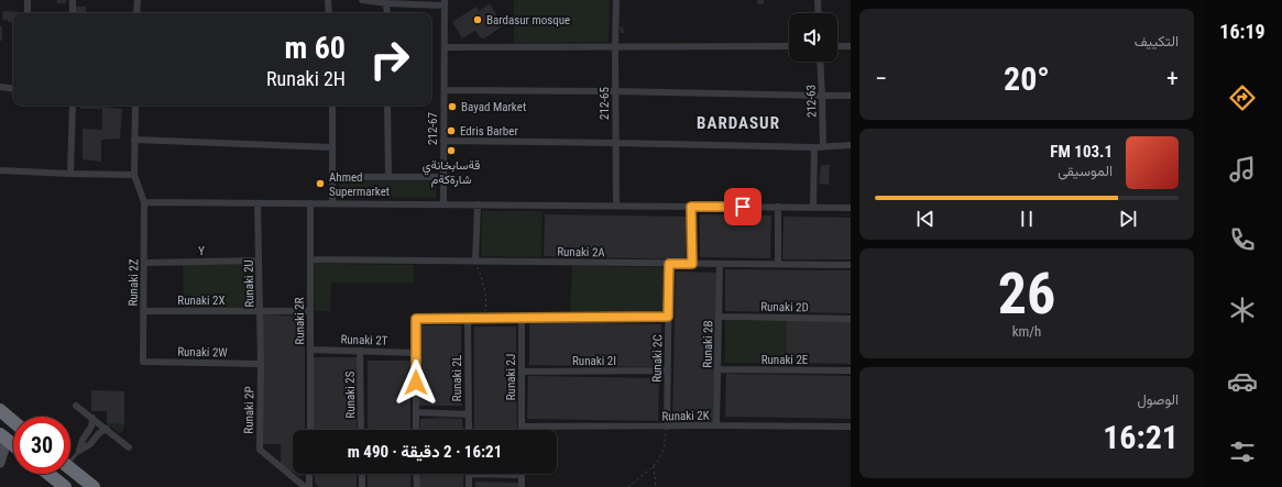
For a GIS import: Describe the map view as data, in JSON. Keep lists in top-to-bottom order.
{
  "streets": {
    "street": [
      "212-63",
      "212-65",
      "212-67",
      "Y",
      "Runaki 2A",
      "Runaki 2Z",
      "Runaki 2U",
      "Runaki 2X",
      "Runaki 2D",
      "Runaki 2R",
      "Runaki 2T",
      "Runaki 2B",
      "Runaki 2W",
      "Runaki 2C",
      "Runaki 2E",
      "Runaki 2I",
      "Runaki 2J",
      "Runaki 2L",
      "Runaki 2S",
      "Runaki 2P",
      "Runaki 2K"
    ]
  },
  "crossings": [
    ["Y", "Runaki 2Z"],
    ["Y", "Runaki 2U"],
    ["Runaki 2A", "Runaki 2R"],
    ["Runaki 2A", "Runaki 2B"],
    ["Runaki 2A", "Runaki 2C"],
    ["Runaki 2Z", "Runaki 2X"],
    ["Runaki 2Z", "Runaki 2W"],
    ["Runaki 2U", "Runaki 2X"],
    ["Runaki 2U", "Runaki 2W"],
    ["Runaki 2U", "Runaki 2P"],
    ["Runaki 2X", "Runaki 2R"],
    ["Runaki 2D", "Runaki 2B"],
    ["Runaki 2R", "Runaki 2T"],
    ["Runaki 2T", "Runaki 2S"],
    ["Runaki 2B", "Runaki 2E"],
    ["Runaki 2B", "Runaki 2K"],
    ["Runaki 2W", "Runaki 2P"],
    ["Runaki 2C", "Runaki 2I"],
    ["Runaki 2C", "Runaki 2K"],
    ["Runaki 2I", "Runaki 2J"],
    ["Runaki 2J", "Runaki 2K"]
  ],
  "districts": ["BARDASUR"],
  "places": [
    "Bardasur mosque",
    "Bayad Market",
    "Edris Barber",
    "قةسابخانةي شارةكةم",
    "Ahmed Supermarket"
  ],
  "page": {
    "tabs": "16:19",
    "tile": [
      "التكييف",
      ["26", "km/h"],
      ["الوصول", "16:21"]
    ],
    "turn": ["60 m", "Runaki 2H"],
    "heat": ["−", "20°", "+"],
    "song": ["103.1 FM", "الموسيقى"],
    "limit": "30",
    "trip": "16:21 · 2 دقيقة · 490 m"
  }
}
